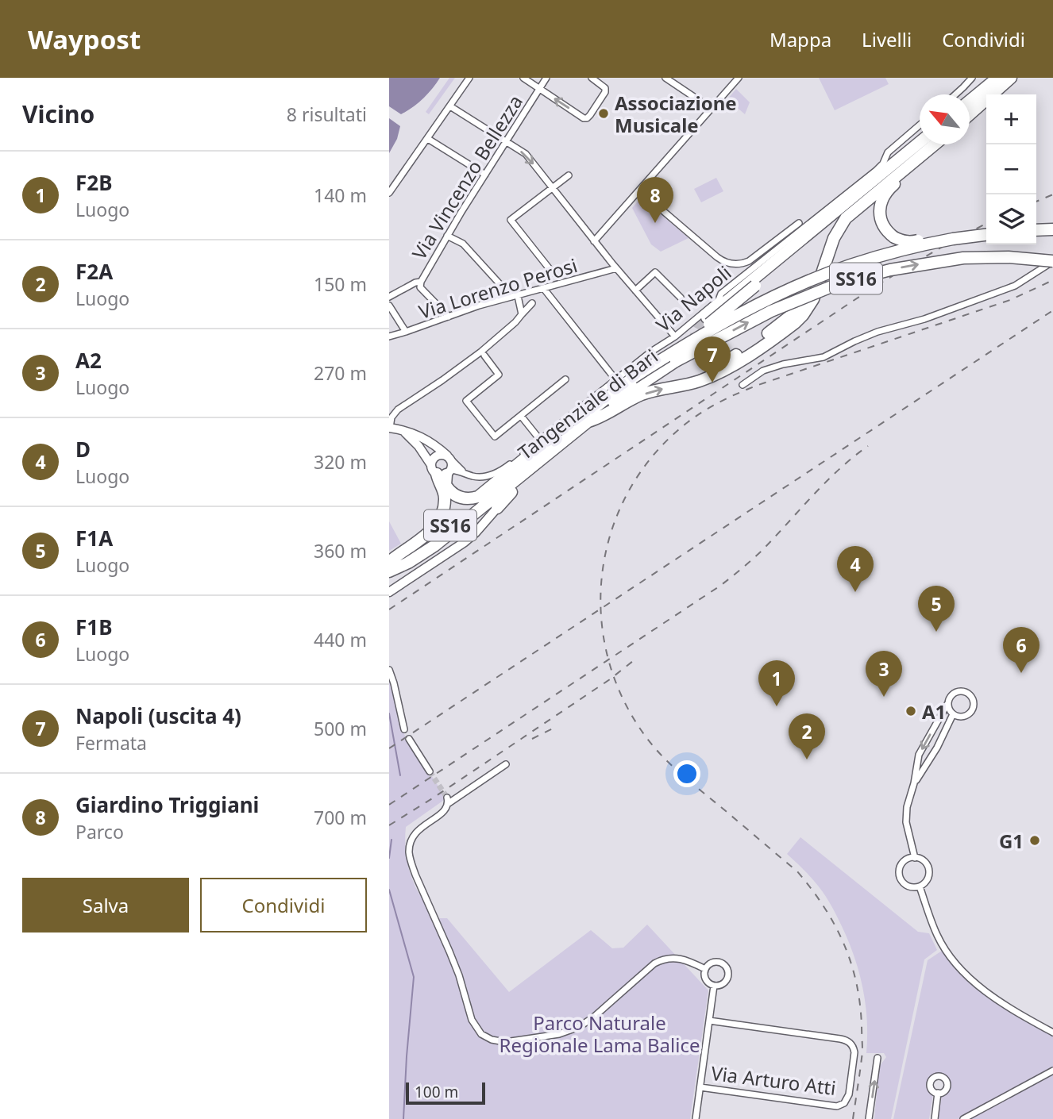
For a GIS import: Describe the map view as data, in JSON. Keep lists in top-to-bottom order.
{
  "streets": {
    "highway": ["SS16", "Tangenziale di Bari"],
    "street": [
      "Via Vincenzo Bellezza",
      "Via Lorenzo Perosi",
      "Via Napoli",
      "Via Arturo Atti"
    ]
  },
  "crossings": [
    ["Via Vincenzo Bellezza", "Via Lorenzo Perosi"],
    ["Via Napoli", "Tangenziale di Bari"]
  ],
  "parks": ["Parco Naturale Regionale Lama Balice"],
  "places": ["Associazione Musicale", "A1", "G1"],
  "scale_bar": "100 m",
  "north": "top left",
  "page": {
    "header": "Waypost",
    "nav": ["Mappa", "Livelli", "Condividi"],
    "heading": ["Vicino", "8 risultati"],
    "map_buttons": ["+", "−"],
    "list": [
      {
        "mark": "1",
        "name": "F2B",
        "note": "Luogo",
        "value": "140 m"
      },
      {
        "mark": "2",
        "name": "F2A",
        "note": "Luogo",
        "value": "150 m"
      },
      {
        "mark": "3",
        "name": "A2",
        "note": "Luogo",
        "value": "270 m"
      },
      {
        "mark": "4",
        "name": "D",
        "note": "Luogo",
        "value": "320 m"
      },
      {
        "mark": "5",
        "name": "F1A",
        "note": "Luogo",
        "value": "360 m"
      },
      {
        "mark": "6",
        "name": "F1B",
        "note": "Luogo",
        "value": "440 m"
      },
      {
        "mark": "7",
        "name": "Napoli (uscita 4)",
        "note": "Fermata",
        "value": "500 m"
      },
      {
        "mark": "8",
        "name": "Giardino Triggiani",
        "note": "Parco",
        "value": "700 m"
      }
    ],
    "pins": [
      "8",
      "7",
      "4",
      "5",
      "6",
      "3",
      "1",
      "2"
    ],
    "buttons": ["Salva", "Condividi"],
    "scale": "100 m"
  }
}
